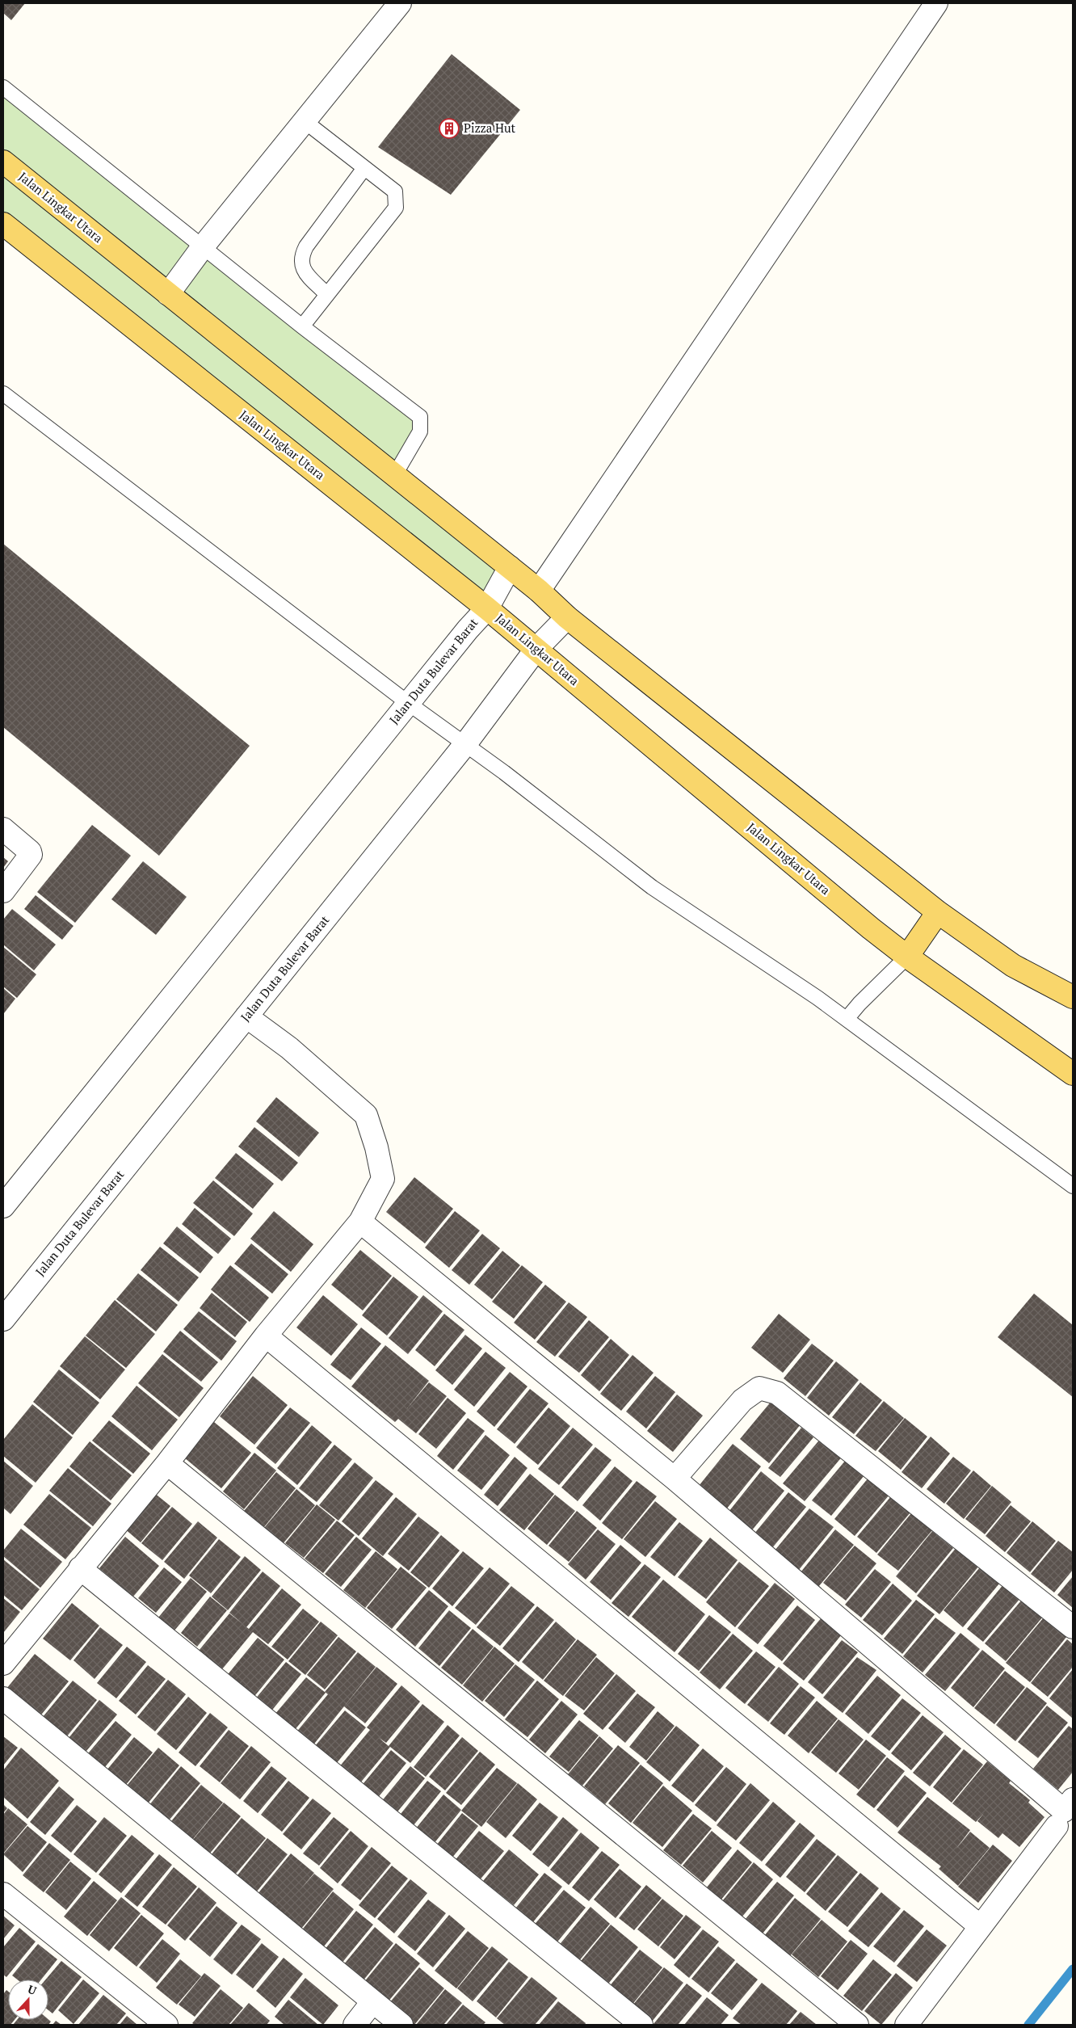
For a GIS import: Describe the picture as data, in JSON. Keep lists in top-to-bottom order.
{
  "streets": {
    "main road": ["Jalan Lingkar Utara"],
    "street": ["Jalan Duta Bulevar Barat"]
  },
  "crossings": [
    ["Jalan Lingkar Utara", "Jalan Duta Bulevar Barat"]
  ],
  "places": {
    "building": ["Pizza Hut"]
  },
  "north": "top"
}
